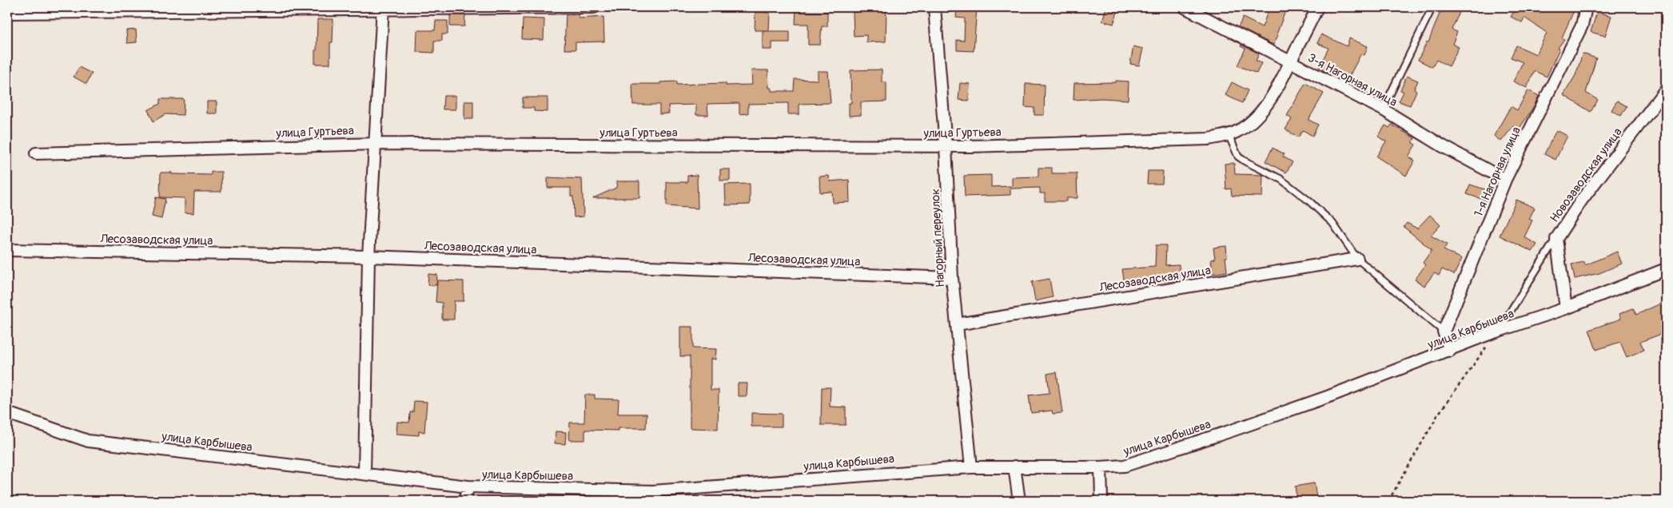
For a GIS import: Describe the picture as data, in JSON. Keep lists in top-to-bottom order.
{
  "streets": {
    "street": [
      "3-я Нагорная улица",
      "улица Гуртьева",
      "1-я Нагорная улица",
      "Новозаводская улица",
      "Нагорный переулок",
      "Лесозаводская улица",
      "улица Карбышева"
    ]
  },
  "crossings": [
    ["3-я Нагорная улица", "улица Гуртьева"],
    ["3-я Нагорная улица", "1-я Нагорная улица"],
    ["улица Гуртьева", "Нагорный переулок"],
    ["Новозаводская улица", "улица Карбышева"],
    ["Нагорный переулок", "Лесозаводская улица"],
    ["Нагорный переулок", "улица Карбышева"]
  ]
}
